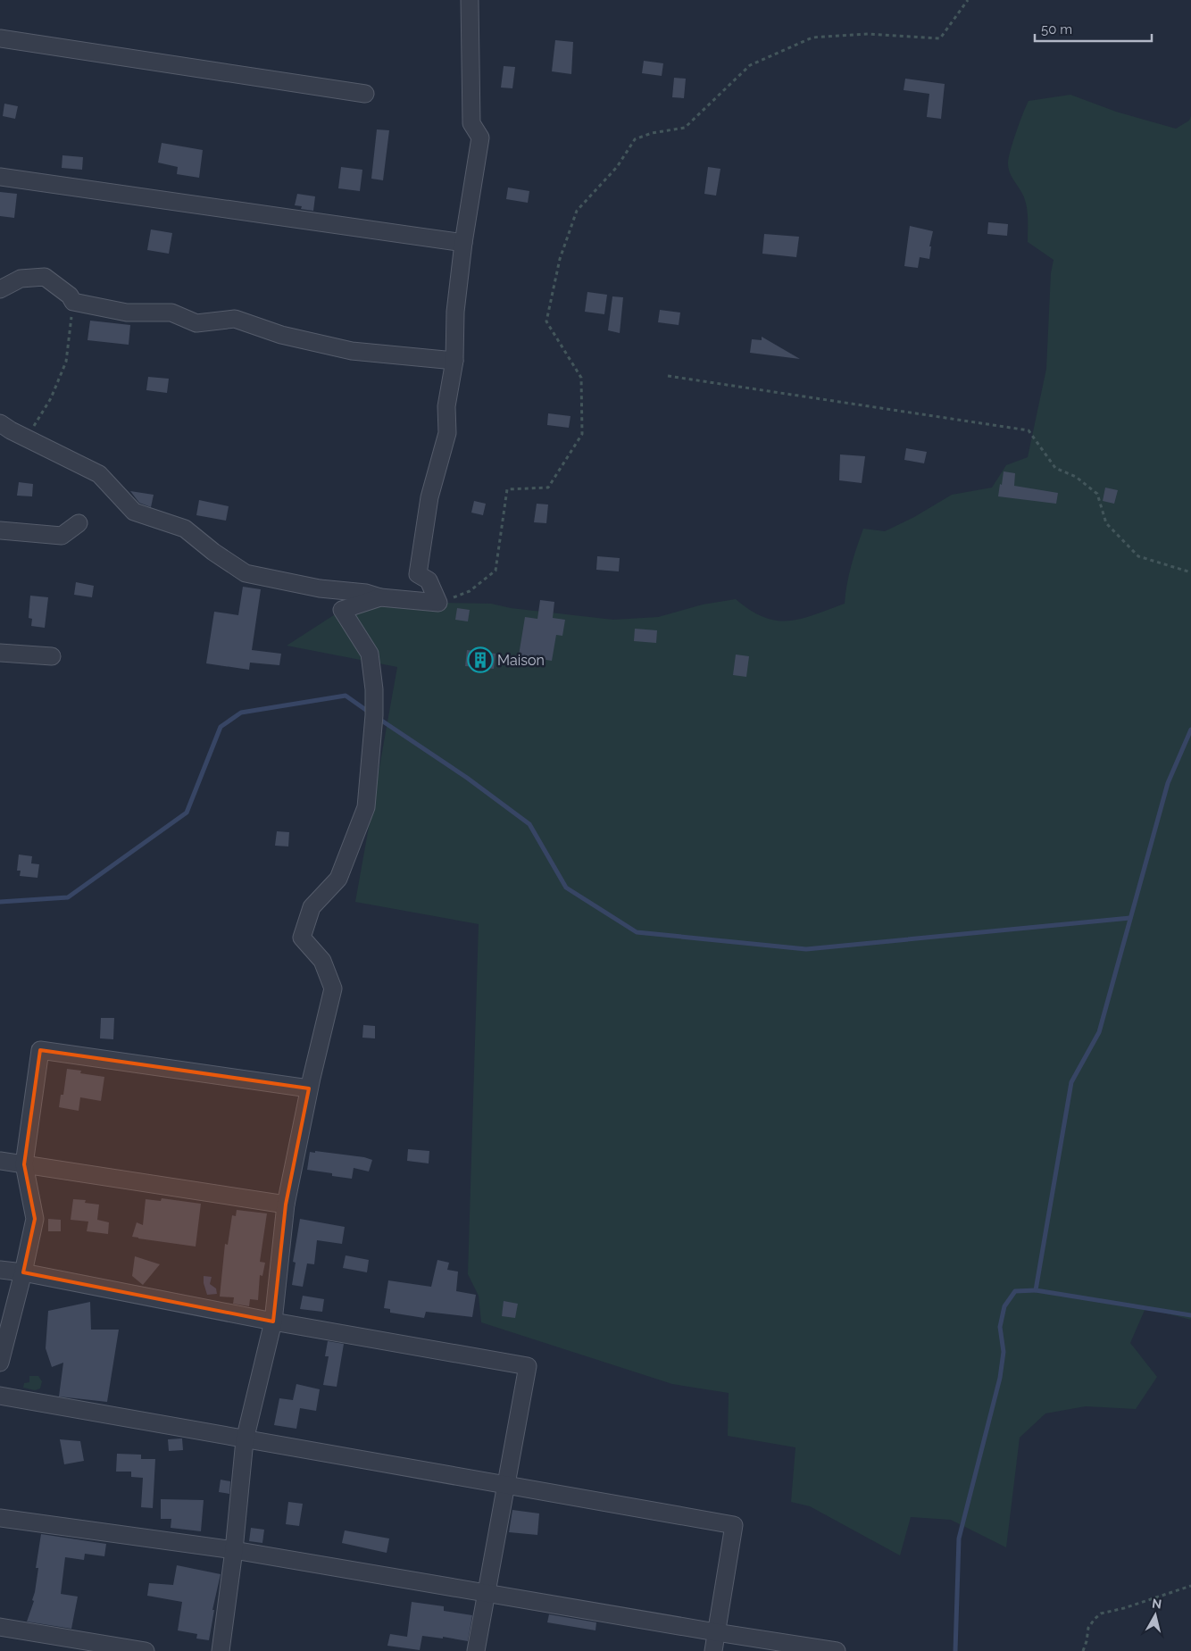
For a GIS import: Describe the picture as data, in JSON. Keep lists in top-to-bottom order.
{
  "places": {
    "building": ["Maison"]
  },
  "scale_bar": "50 m",
  "north": "top"
}
